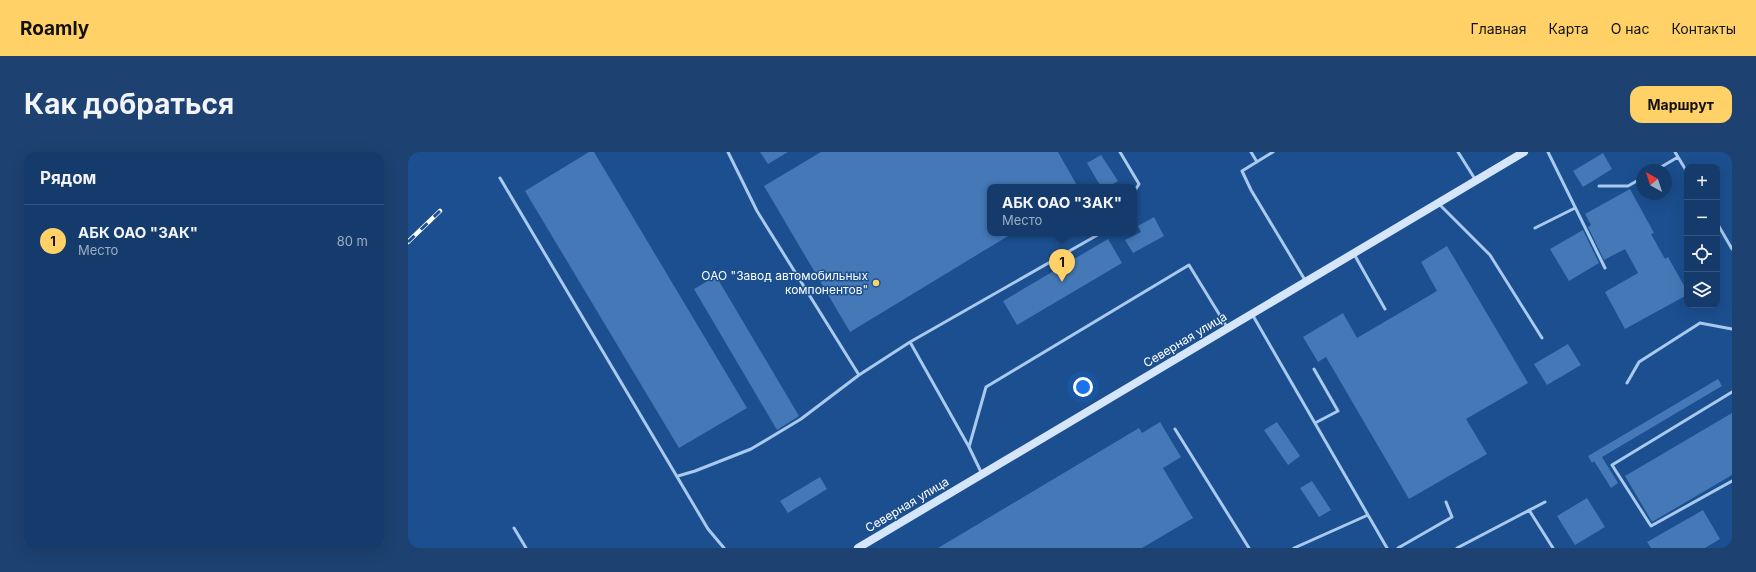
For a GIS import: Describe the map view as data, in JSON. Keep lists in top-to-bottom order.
{
  "streets": {
    "main road": ["Северная улица"]
  },
  "places": ["ОАО \"Завод автомобильных компонентов\""],
  "north": "top left",
  "page": {
    "header": "Roamly",
    "nav": [
      "Главная",
      "Карта",
      "О нас",
      "Контакты"
    ],
    "buttons": "Маршрут",
    "title": "Как добраться",
    "heading": "Рядом",
    "map_buttons": ["+", "−"],
    "popup": ["АБК ОАО \"ЗАК\"", "Место"],
    "list": [
      {
        "mark": "1",
        "name": "АБК ОАО \"ЗАК\"",
        "note": "Место",
        "value": "80 m"
      }
    ],
    "pins": "1"
  }
}
